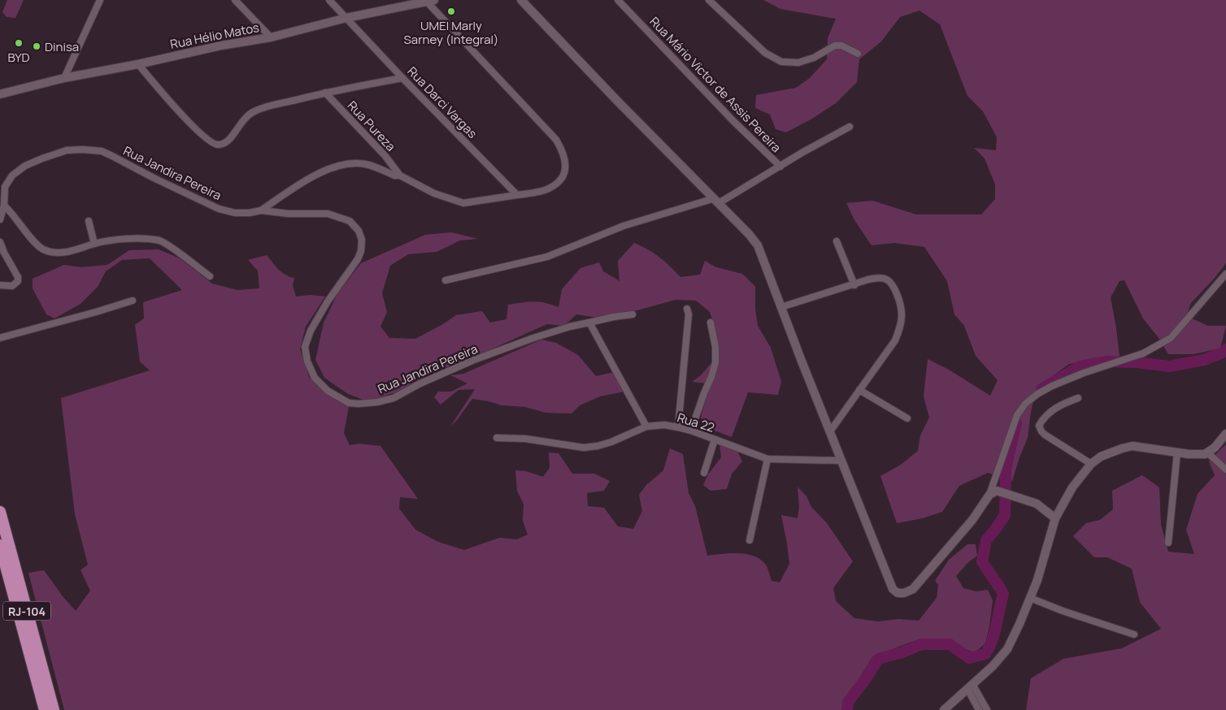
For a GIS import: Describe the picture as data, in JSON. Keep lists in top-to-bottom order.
{
  "streets": {
    "highway": ["RJ-104"],
    "street": [
      "Rua Hélio Matos",
      "Rua Mário Victor de Assis Pereira",
      "Rua Darci Vargas",
      "Rua Pureza",
      "Rua Jandira Pereira",
      "Rua 22"
    ]
  },
  "crossings": [
    ["Rua Hélio Matos", "Rua Darci Vargas"]
  ],
  "places": ["UMEI Marly Sarney (Integral)", "BYD", "Dinisa"]
}
